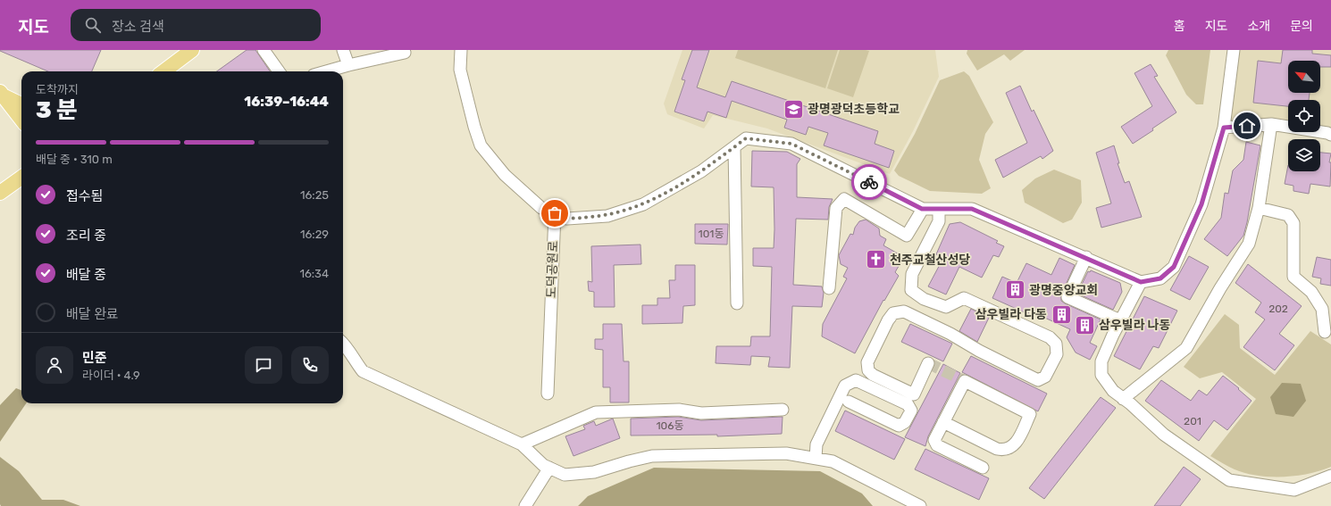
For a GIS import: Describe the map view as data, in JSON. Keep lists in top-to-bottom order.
{
  "streets": {
    "street": ["도덕공원로"]
  },
  "places": {
    "school or university": ["광명광덕초등학교"],
    "church": ["천주교철산성당"],
    "building": ["광명중앙교회", "삼우빌라 다동", "삼우빌라 나동"]
  },
  "house_numbers": [
    "101동",
    "202",
    "201",
    "106동"
  ],
  "north": "top left",
  "page": {
    "header": "지도",
    "search": "장소 검색",
    "nav": [
      "홈",
      "지도",
      "소개",
      "문의"
    ],
    "heading": ["3 분", "도착까지", "16:39–16:44"],
    "panel": ["민준", "라이더 · 4.9"],
    "bar": "배달 중 · 310 m",
    "list": [
      ["접수됨", "16:25"],
      ["조리 중", "16:29"],
      ["배달 중", "16:34"],
      "배달 완료"
    ]
  }
}
